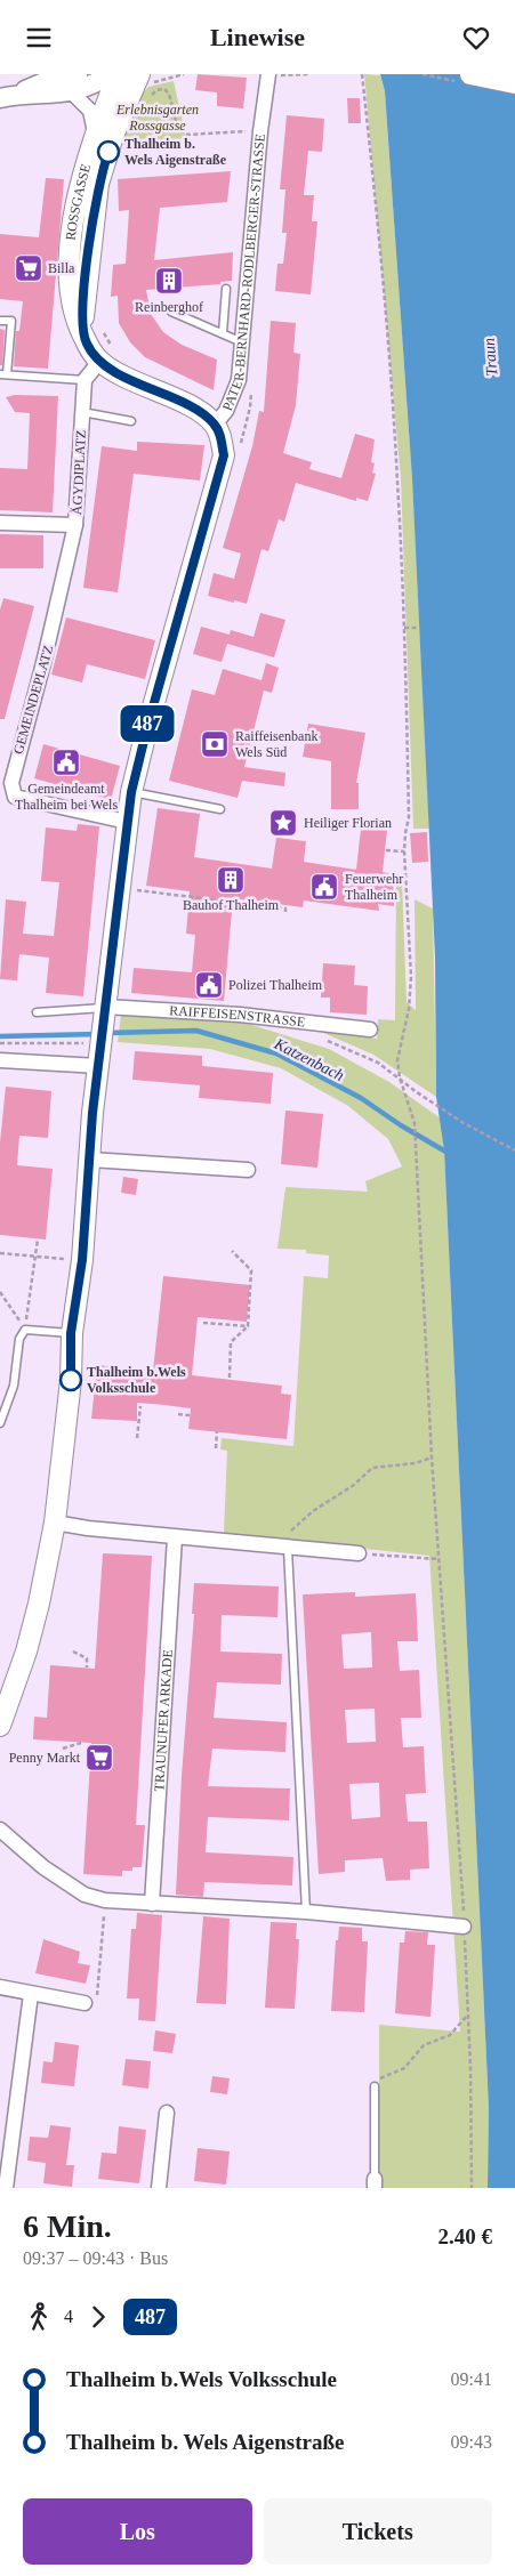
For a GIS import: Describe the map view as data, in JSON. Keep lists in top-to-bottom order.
{
  "streets": {
    "main road": ["ROSSGASSE", "PATER-BERNHARD-RODLBERGER-STRASSE"],
    "street": [
      "ÄGYDIPLATZ",
      "GEMEINDEPLATZ",
      "RAIFFEISENSTRASSE",
      "TRAUNUFER ARKADE"
    ]
  },
  "crossings": [
    ["PATER-BERNHARD-RODLBERGER-STRASSE", "GEMEINDEPLATZ"],
    ["PATER-BERNHARD-RODLBERGER-STRASSE", "RAIFFEISENSTRASSE"],
    ["ÄGYDIPLATZ", "GEMEINDEPLATZ"]
  ],
  "water": ["Traun", "Katzenbach"],
  "parks": ["Erlebnisgarten Rossgasse"],
  "places": {
    "other": ["Thalheim b. Wels Aigenstraße", "Thalheim b.Wels Volksschule"],
    "supermarket": ["Billa", "Penny Markt"],
    "building": ["Reinberghof", "Bauhof Thalheim"],
    "bank": ["Raiffeisenbank Wels Süd"],
    "public building": ["Gemeindeamt Thalheim bei Wels", "Feuerwehr Thalheim", "Polizei Thalheim"],
    "place": ["Heiliger Florian"]
  },
  "lines": ["bus line 487"],
  "page": {
    "header": "Linewise",
    "on_map": "487",
    "heading": ["6 Min.", "09:37 – 09:43 · Bus", "2.40 €"],
    "legs": ["4", "487"],
    "list": [
      {
        "name": "Thalheim b.Wels Volksschule",
        "value": "09:41"
      },
      {
        "name": "Thalheim b. Wels Aigenstraße",
        "value": "09:43"
      }
    ],
    "buttons": ["Los", "Tickets"]
  }
}
